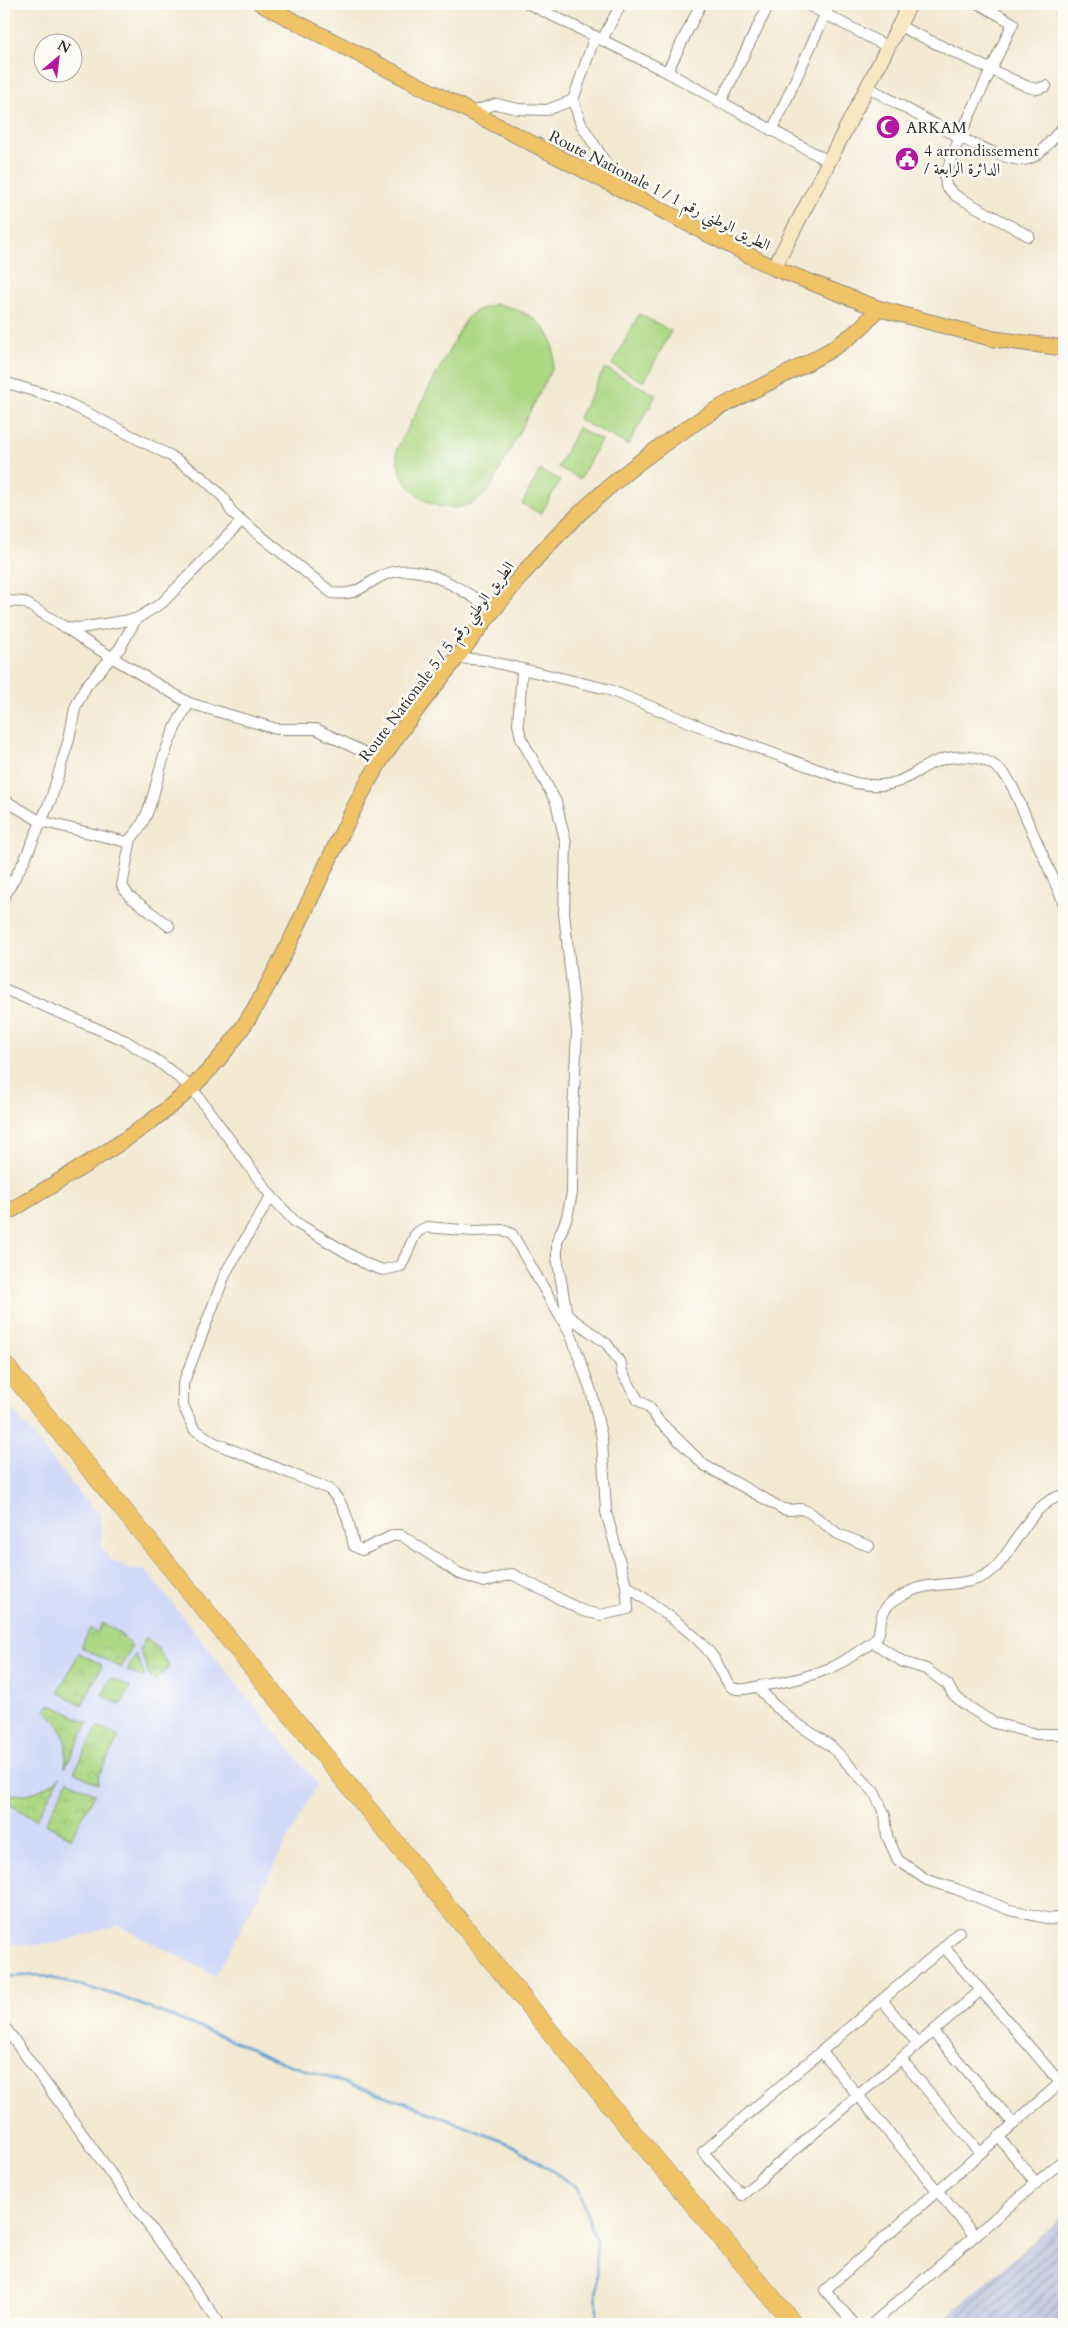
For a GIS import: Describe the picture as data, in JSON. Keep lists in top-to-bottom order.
{
  "streets": {
    "main road": ["Route Nationale 1 / الطريق الوطني رقم 1", "Route Nationale 5 / الطريق الوطني رقم 5"]
  },
  "crossings": [
    ["Route Nationale 1 / الطريق الوطني رقم 1", "Route Nationale 5 / الطريق الوطني رقم 5"]
  ],
  "places": {
    "mosque": ["ARKAM"],
    "public building": ["4 arrondissement / الدائرة الرابعة"]
  },
  "north": "top right"
}
